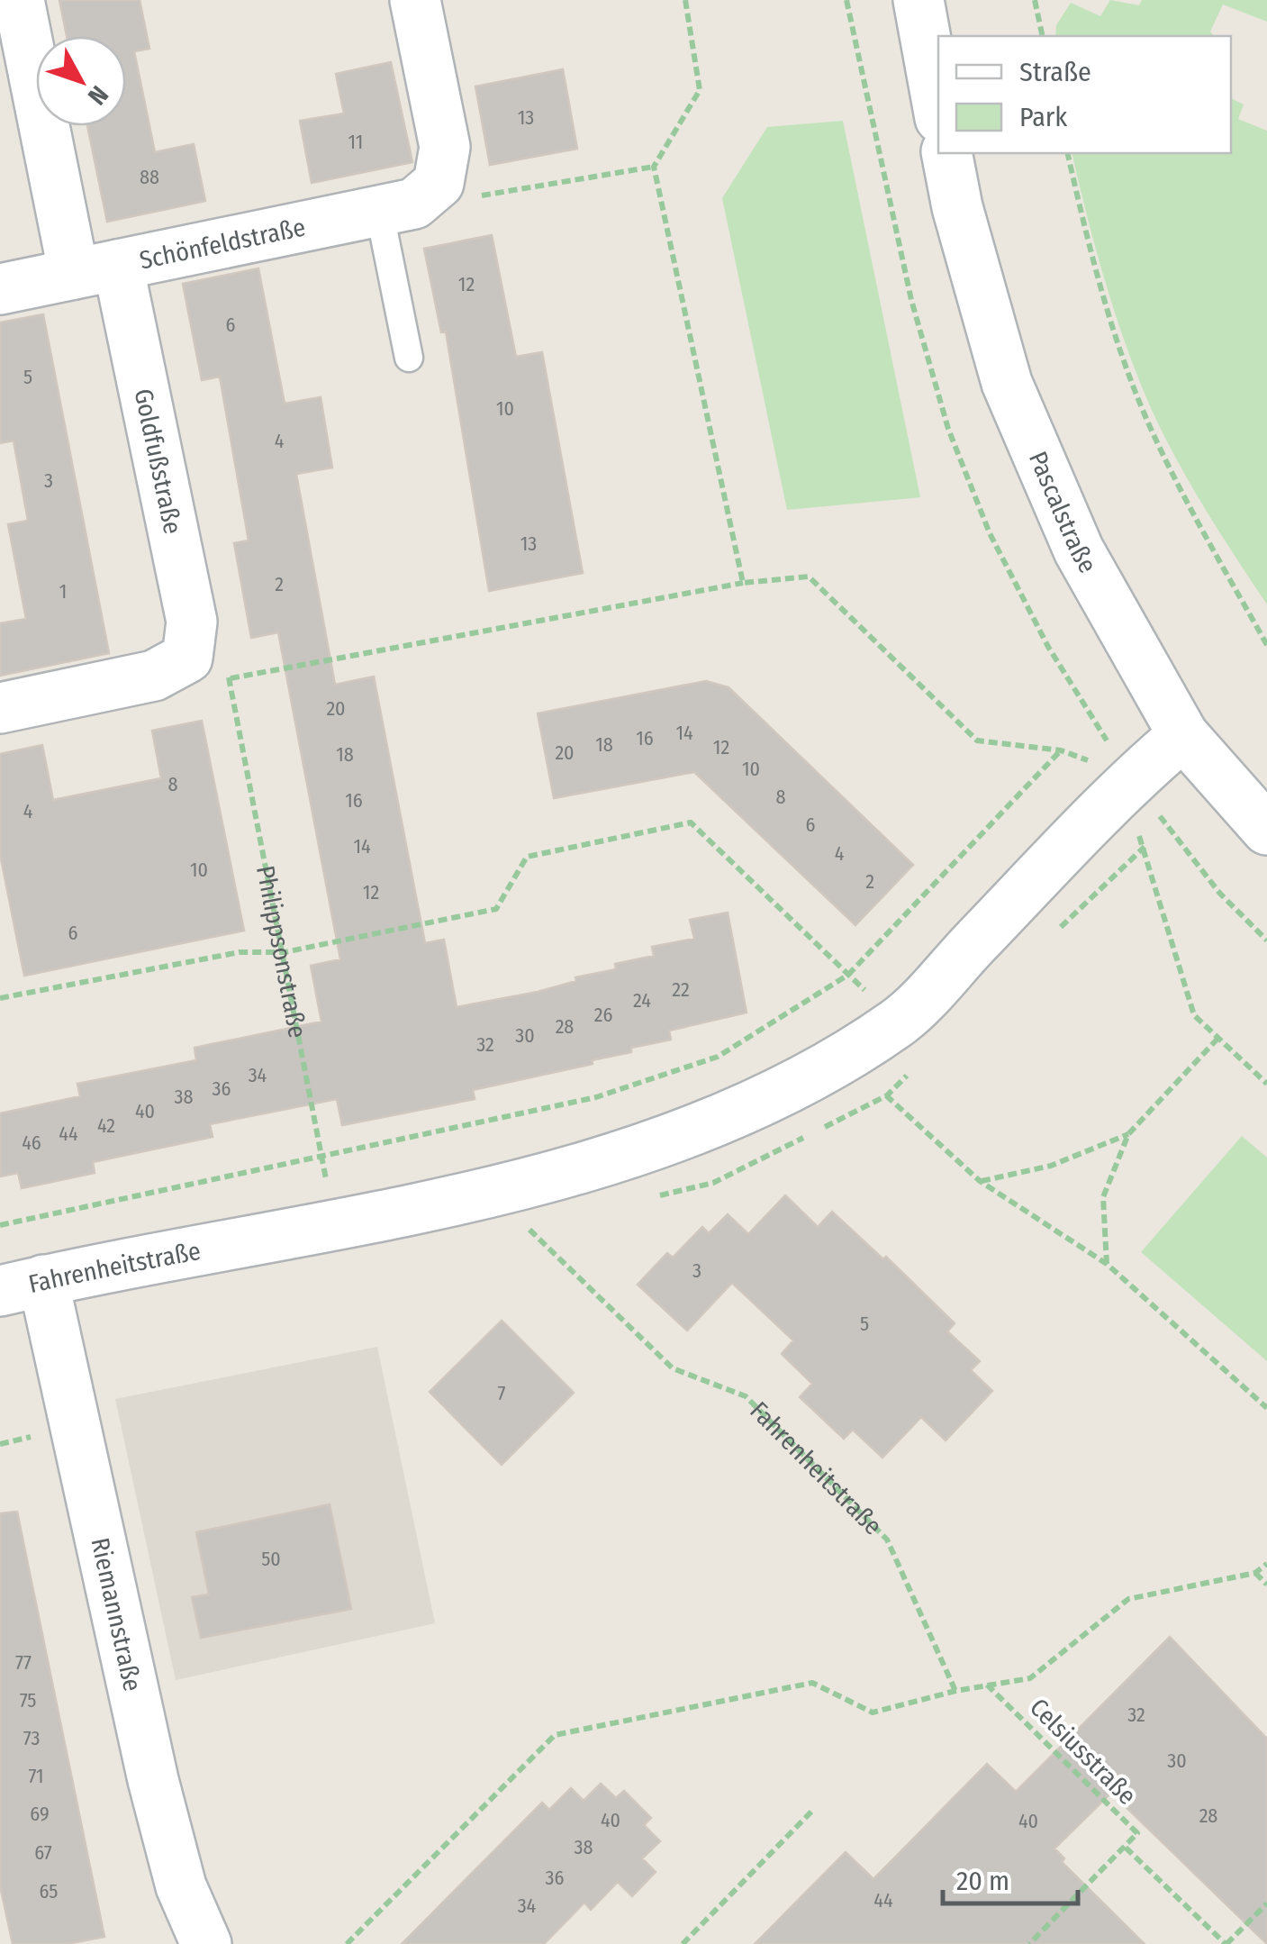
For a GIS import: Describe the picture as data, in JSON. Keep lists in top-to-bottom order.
{
  "streets": {
    "street": [
      "Schönfeldstraße",
      "Goldfußstraße",
      "Pascalstraße",
      "Fahrenheitstraße",
      "Riemannstraße"
    ],
    "path": ["Philippsonstraße", "Celsiusstraße"]
  },
  "crossings": [
    ["Schönfeldstraße", "Goldfußstraße"],
    ["Pascalstraße", "Fahrenheitstraße"],
    ["Philippsonstraße", "Fahrenheitstraße"],
    ["Fahrenheitstraße", "Riemannstraße"]
  ],
  "house_numbers": [
    "13",
    "11",
    "88",
    "12",
    "6",
    "5",
    "10",
    "4",
    "3",
    "13",
    "2",
    "1",
    "20",
    "14",
    "16",
    "18",
    "12",
    "20",
    "18",
    "10",
    "8",
    "8",
    "16",
    "4",
    "6",
    "14",
    "4",
    "10",
    "2",
    "12",
    "6",
    "22",
    "24",
    "26",
    "28",
    "30",
    "32",
    "34",
    "36",
    "38",
    "40",
    "42",
    "44",
    "46",
    "3",
    "5",
    "7",
    "50",
    "77",
    "75",
    "32",
    "73",
    "30",
    "71",
    "69",
    "28",
    "40",
    "40",
    "38",
    "67",
    "36",
    "65",
    "44",
    "34"
  ],
  "legend": ["Straße", "Park"],
  "scale_bar": "20 m",
  "north": "bottom right"
}
